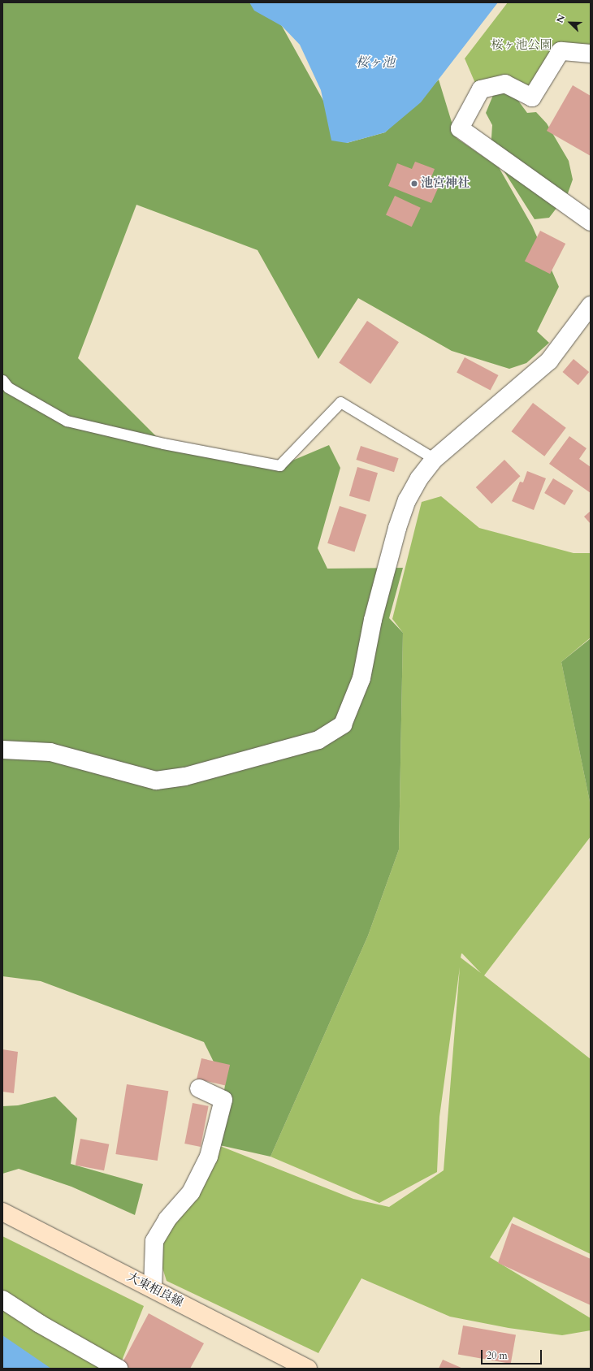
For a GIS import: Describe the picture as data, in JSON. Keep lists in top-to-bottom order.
{
  "streets": {
    "main road": ["大東相良線"]
  },
  "water": ["桜ヶ池"],
  "parks": ["桜ヶ池公園"],
  "places": ["池宮神社"],
  "scale_bar": "20 m",
  "north": "top left"
}
